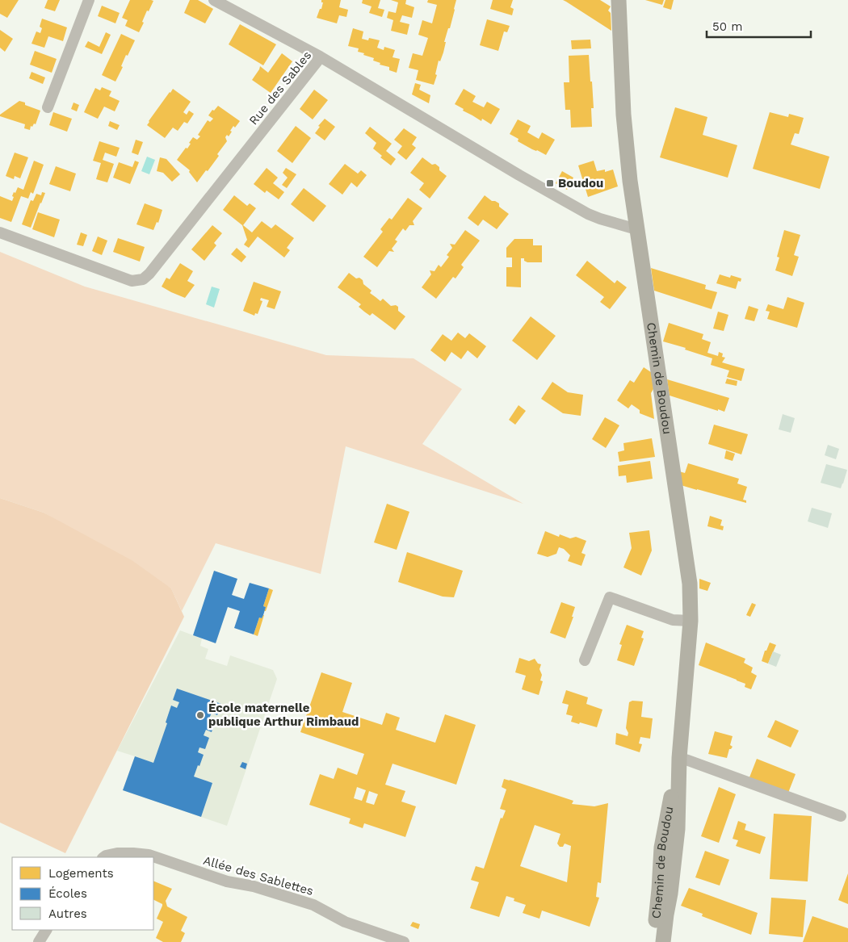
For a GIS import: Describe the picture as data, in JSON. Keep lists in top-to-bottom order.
{
  "streets": {
    "street": ["Rue des Sables", "Chemin de Boudou", "Allée des Sablettes"]
  },
  "crossings": [
    ["Rue des Sables", "Chemin de Boudou"]
  ],
  "places": {
    "transit": ["Boudou"],
    "other": ["École maternelle publique Arthur Rimbaud"]
  },
  "legend": ["Logements", "Écoles", "Autres"],
  "scale_bar": "50 m"
}
